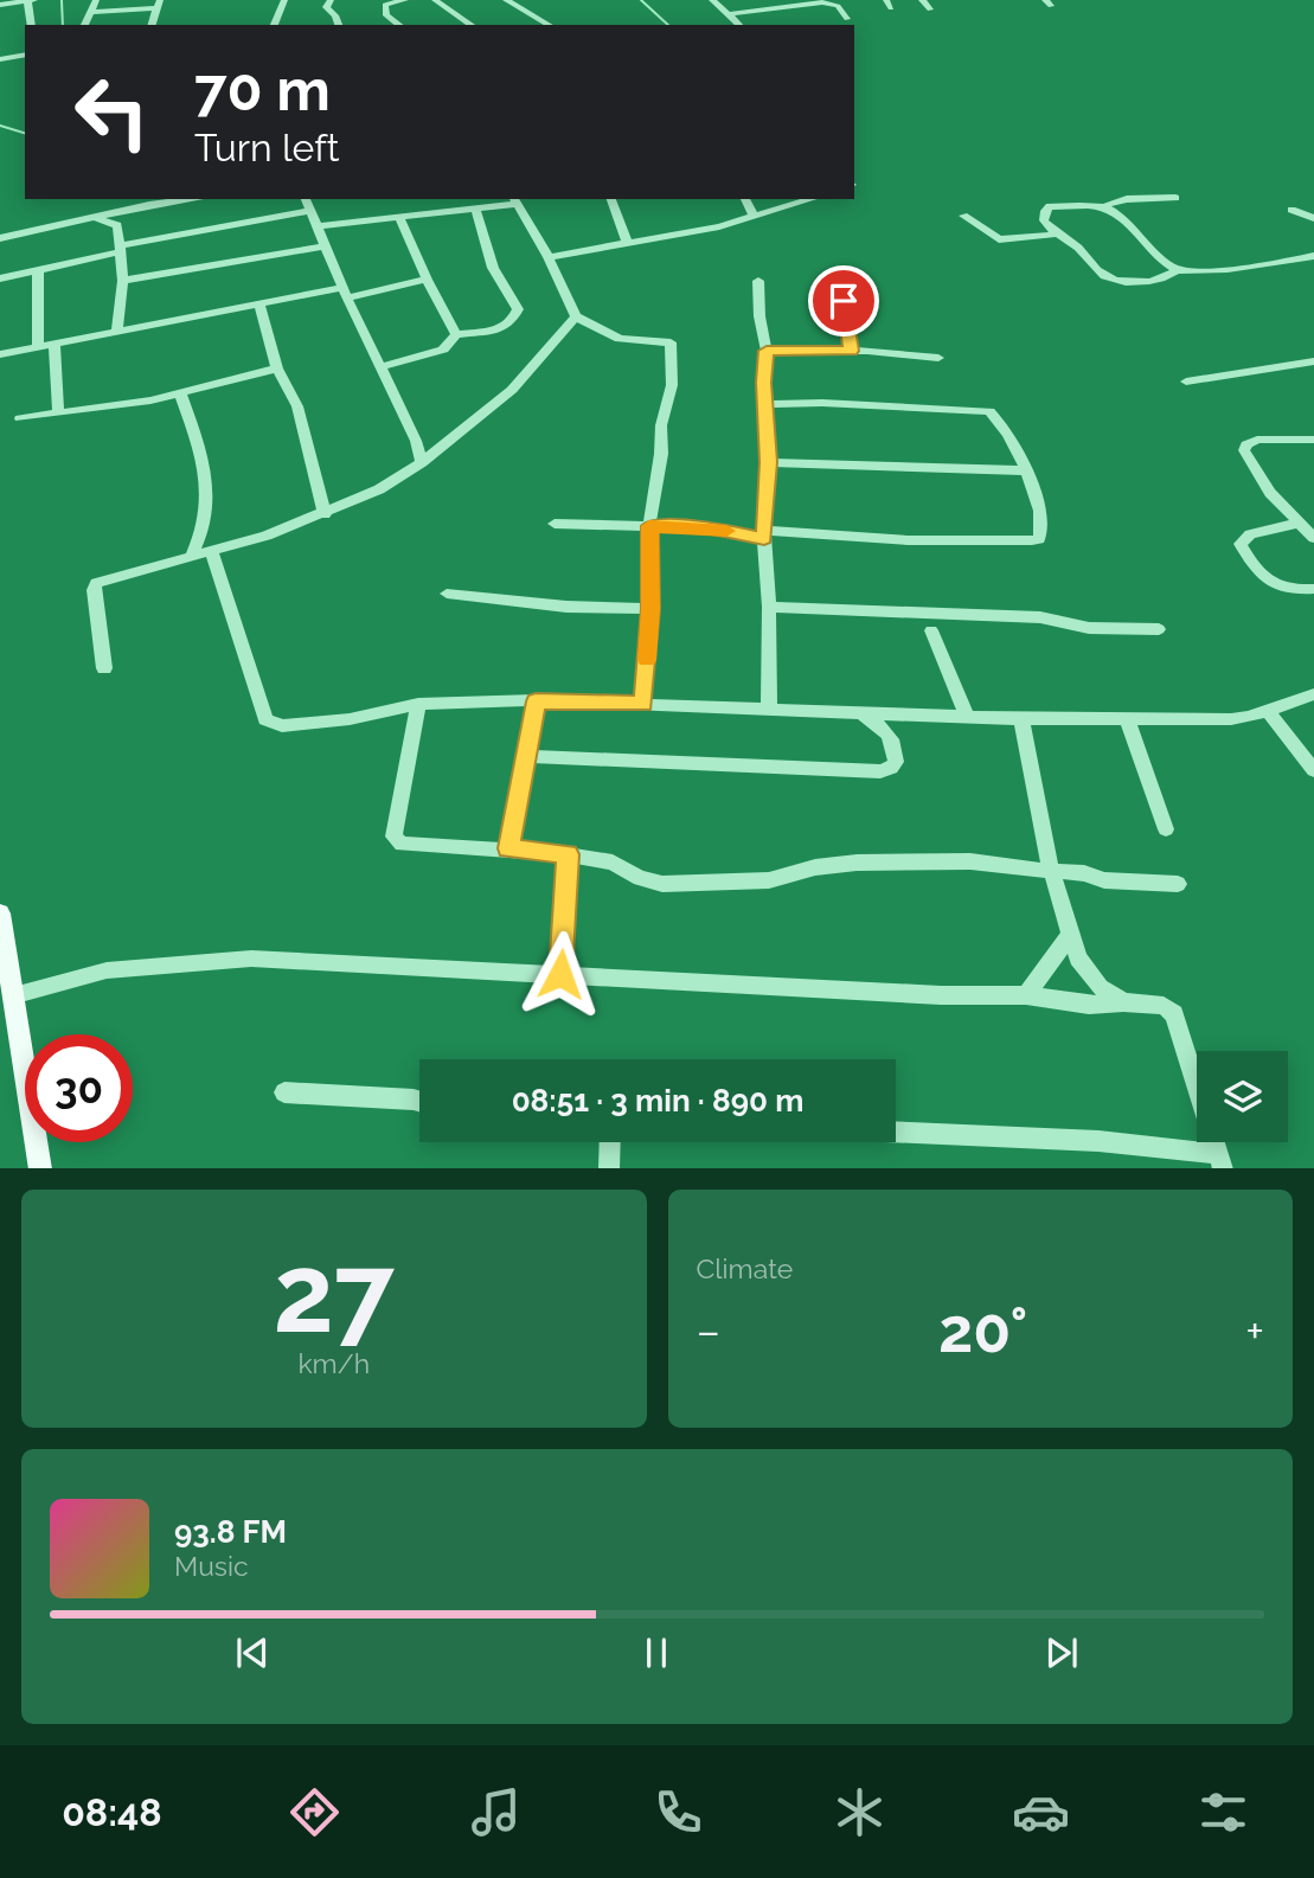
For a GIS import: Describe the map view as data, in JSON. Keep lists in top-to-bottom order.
{
  "page": {
    "turn": ["70 m", "Turn left"],
    "limit": "30",
    "trip": "08:51 · 3 min · 890 m",
    "tile": [
      ["27", "km/h"],
      "Climate"
    ],
    "heat": ["−", "20°", "+"],
    "song": ["93.8 FM", "Music"],
    "tabs": "08:48"
  }
}
